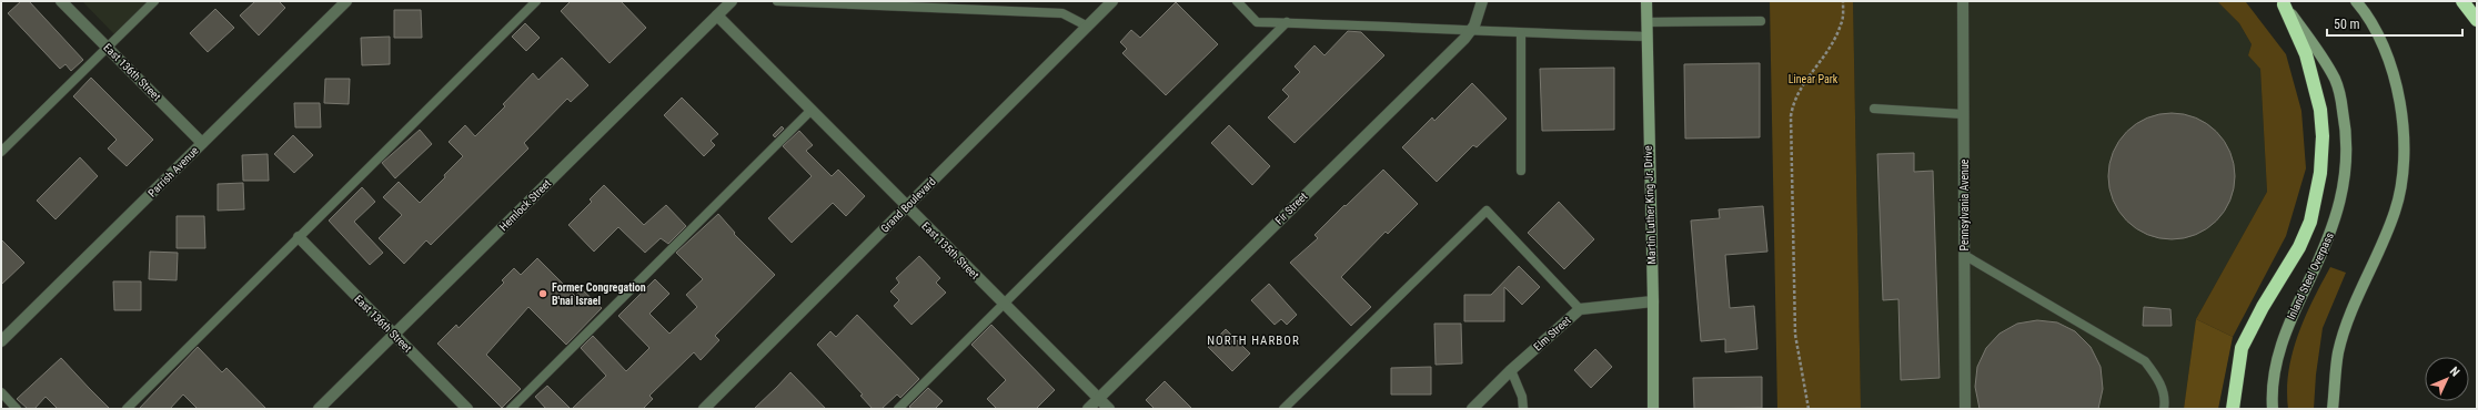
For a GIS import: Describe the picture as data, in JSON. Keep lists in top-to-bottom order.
{
  "streets": {
    "main road": ["Martin Luther King Jr. Drive", "Inland Steel Overpass"],
    "street": [
      "East 136th Street",
      "Parrish Avenue",
      "Hemlock Street",
      "Grand Boulevard",
      "Pennsylvania Avenue",
      "Fir Street",
      "East 135th Street",
      "Elm Street"
    ]
  },
  "crossings": [
    ["East 136th Street", "Parrish Avenue"],
    ["East 136th Street", "Hemlock Street"],
    ["Hemlock Street", "East 135th Street"],
    ["Grand Boulevard", "East 135th Street"],
    ["Martin Luther King Jr. Drive", "Elm Street"],
    ["Fir Street", "East 135th Street"]
  ],
  "districts": ["NORTH HARBOR"],
  "parks": ["Linear Park"],
  "places": ["Former Congregation B'nai Israel"],
  "scale_bar": "50 m",
  "north": "top right"
}
